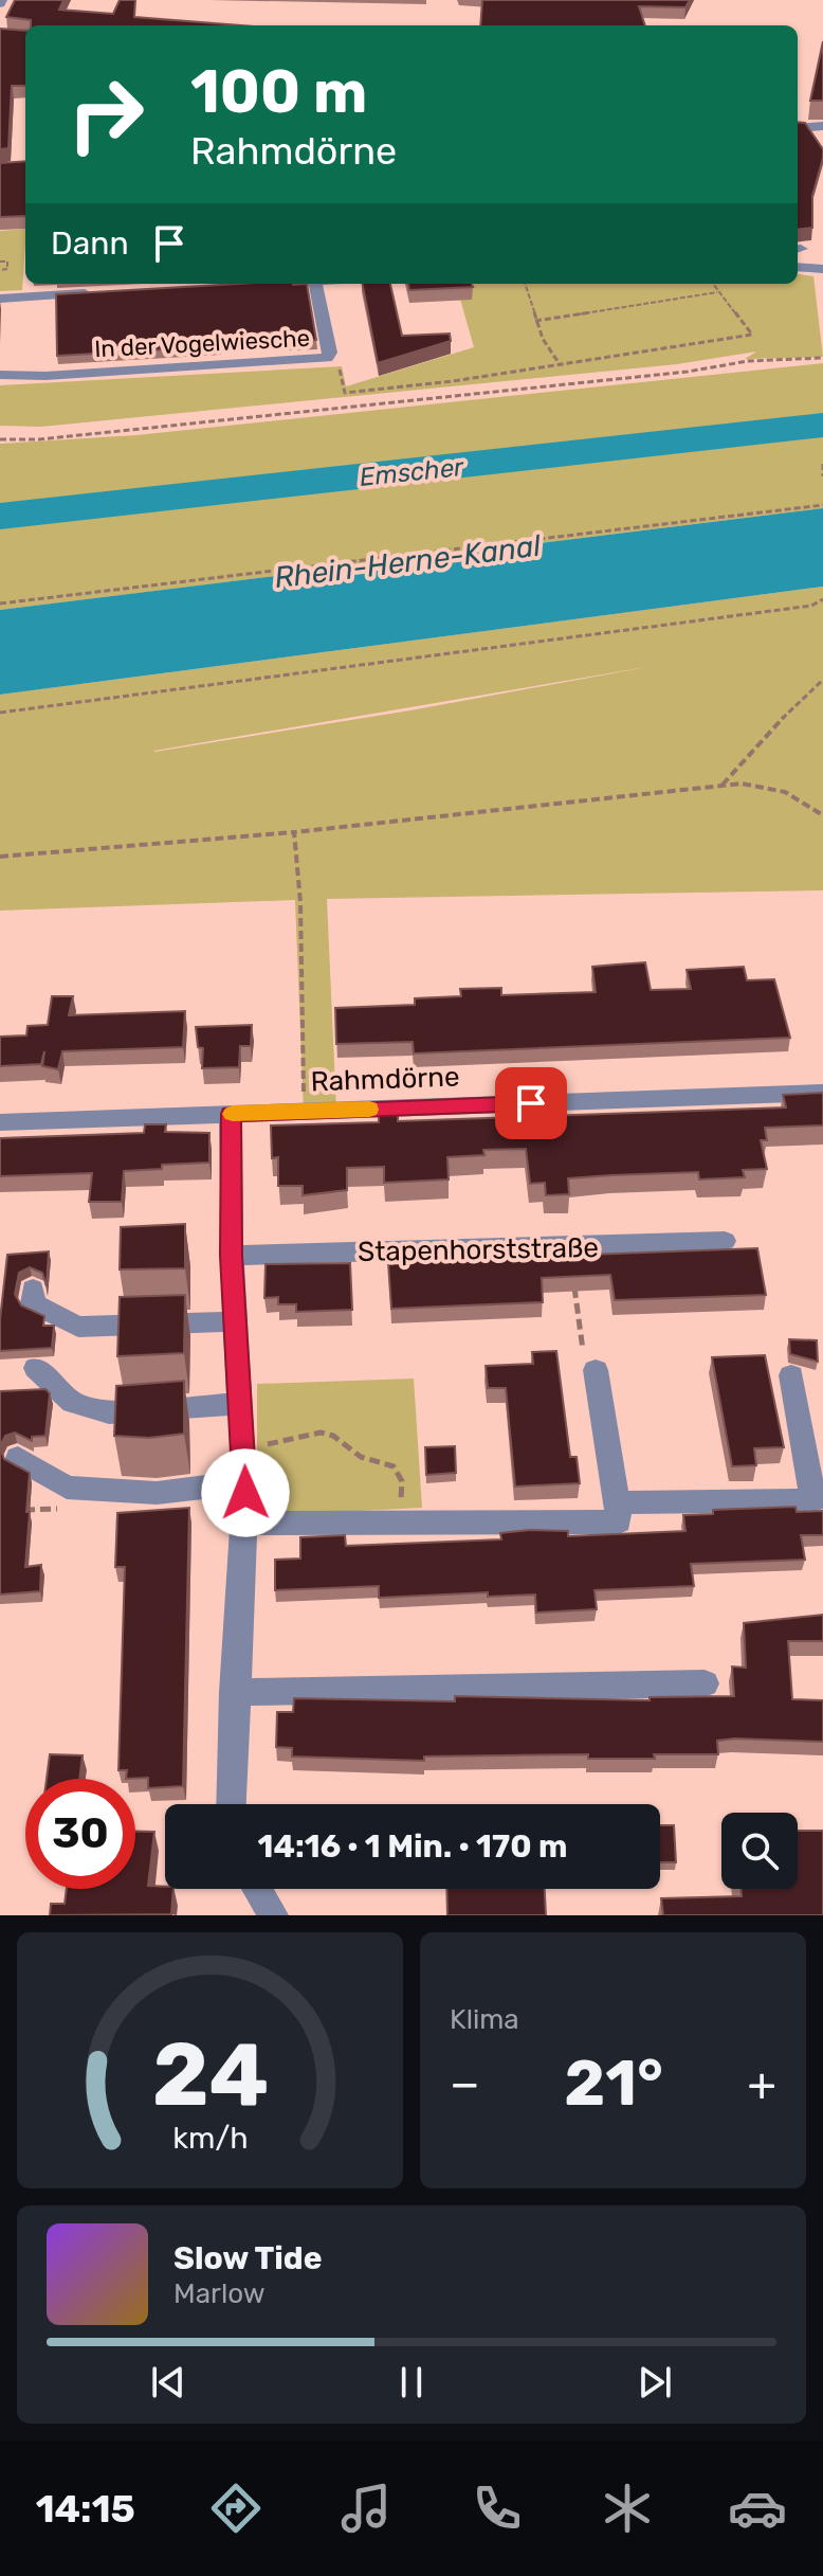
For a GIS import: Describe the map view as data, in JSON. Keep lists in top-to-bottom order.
{
  "streets": {
    "street": ["In der Vogelwiesche", "Rahmdörne", "Stapenhorststraße"]
  },
  "water": ["Emscher", "Rhein-Herne-Kanal"],
  "page": {
    "turn": ["100 m", "Rahmdörne"],
    "then": "Dann",
    "limit": "30",
    "trip": "14:16 · 1 Min. · 170 m",
    "tile": "Klima",
    "heat": ["−", "21°", "+"],
    "song": ["Slow Tide", "Marlow"],
    "tabs": "14:15",
    "gauge": ["24", "km/h"]
  }
}
